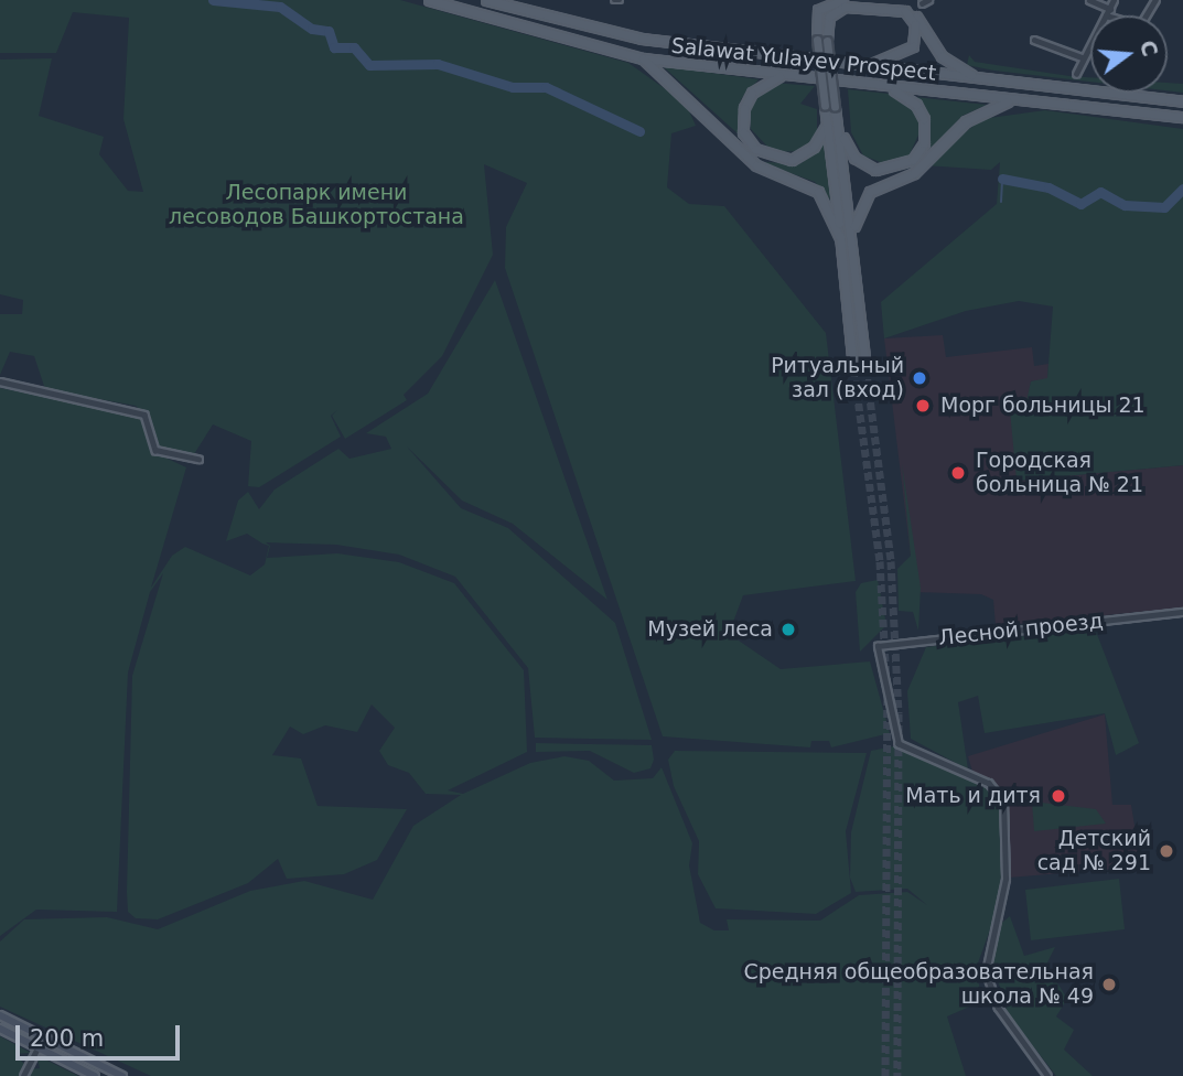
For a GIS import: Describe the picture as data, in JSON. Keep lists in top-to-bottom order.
{
  "streets": {
    "main road": ["Salawat Yulayev Prospect"],
    "street": ["Лесной проезд"]
  },
  "parks": ["Лесопарк имени лесоводов Башкортостана"],
  "places": [
    "Ритуальный зал (вход)",
    "Морг больницы 21",
    "Городская больница № 21",
    "Музей леса",
    "Мать и дитя",
    "Детский сад № 291",
    "Средняя общеобразовательная школа № 49"
  ],
  "scale_bar": "200 m",
  "north": "right"
}
